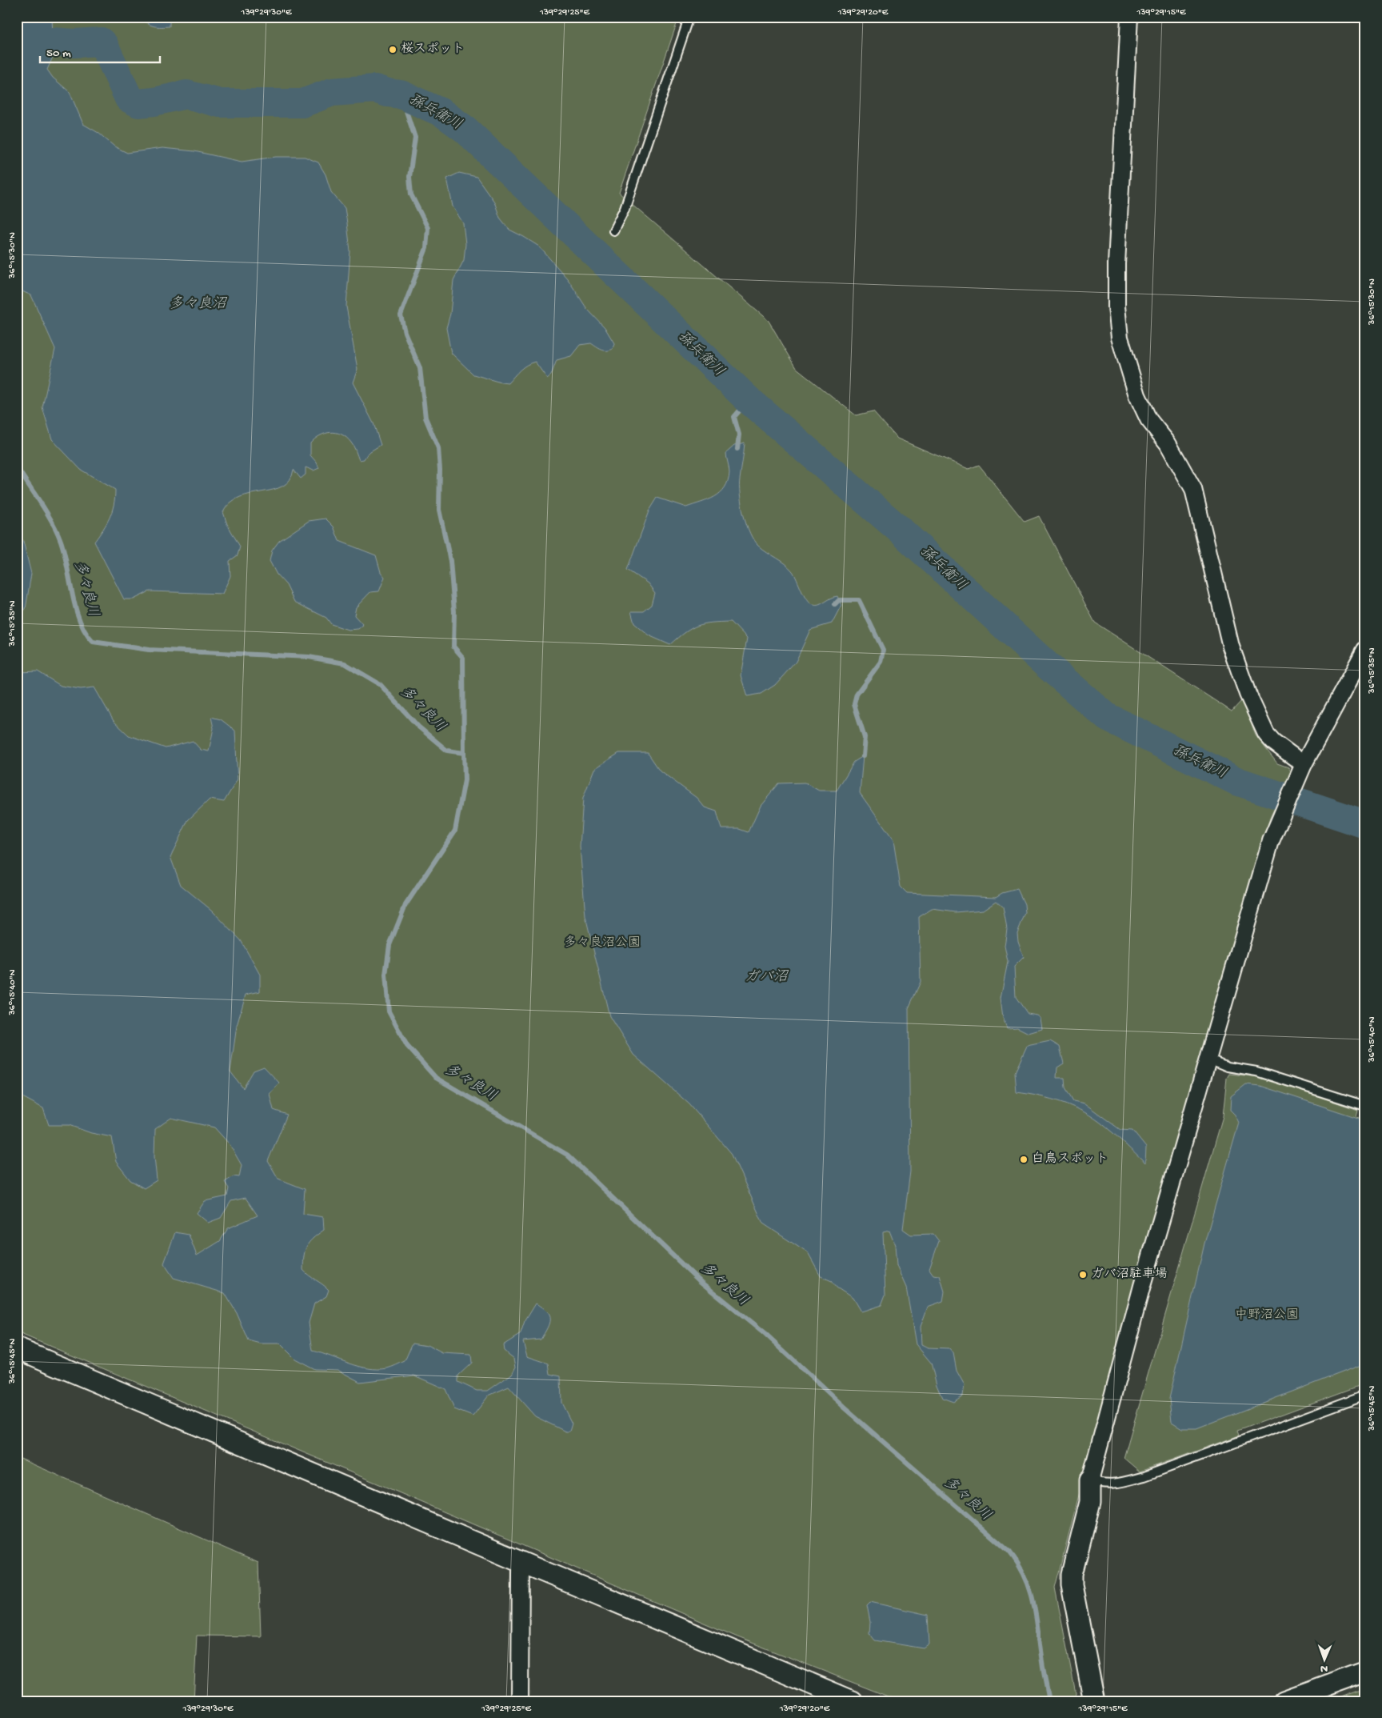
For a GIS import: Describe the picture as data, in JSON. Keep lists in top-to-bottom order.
{
  "water": [
    "孫兵衛川",
    "多々良沼",
    "多々良川",
    "ガバ沼"
  ],
  "parks": ["多々良沼公園", "中野沼公園"],
  "places": ["桜スポット", "白鳥スポット", "ガバ沼駐車場"],
  "scale_bar": "50 m",
  "north": "bottom",
  "coordinates": [
    "139°29'30\"E",
    "139°29'25\"E",
    "139°29'20\"E",
    "139°29'15\"E",
    "36°15'30\"N",
    "36°15'35\"N",
    "36°15'40\"N",
    "36°15'45\"N"
  ]
}
